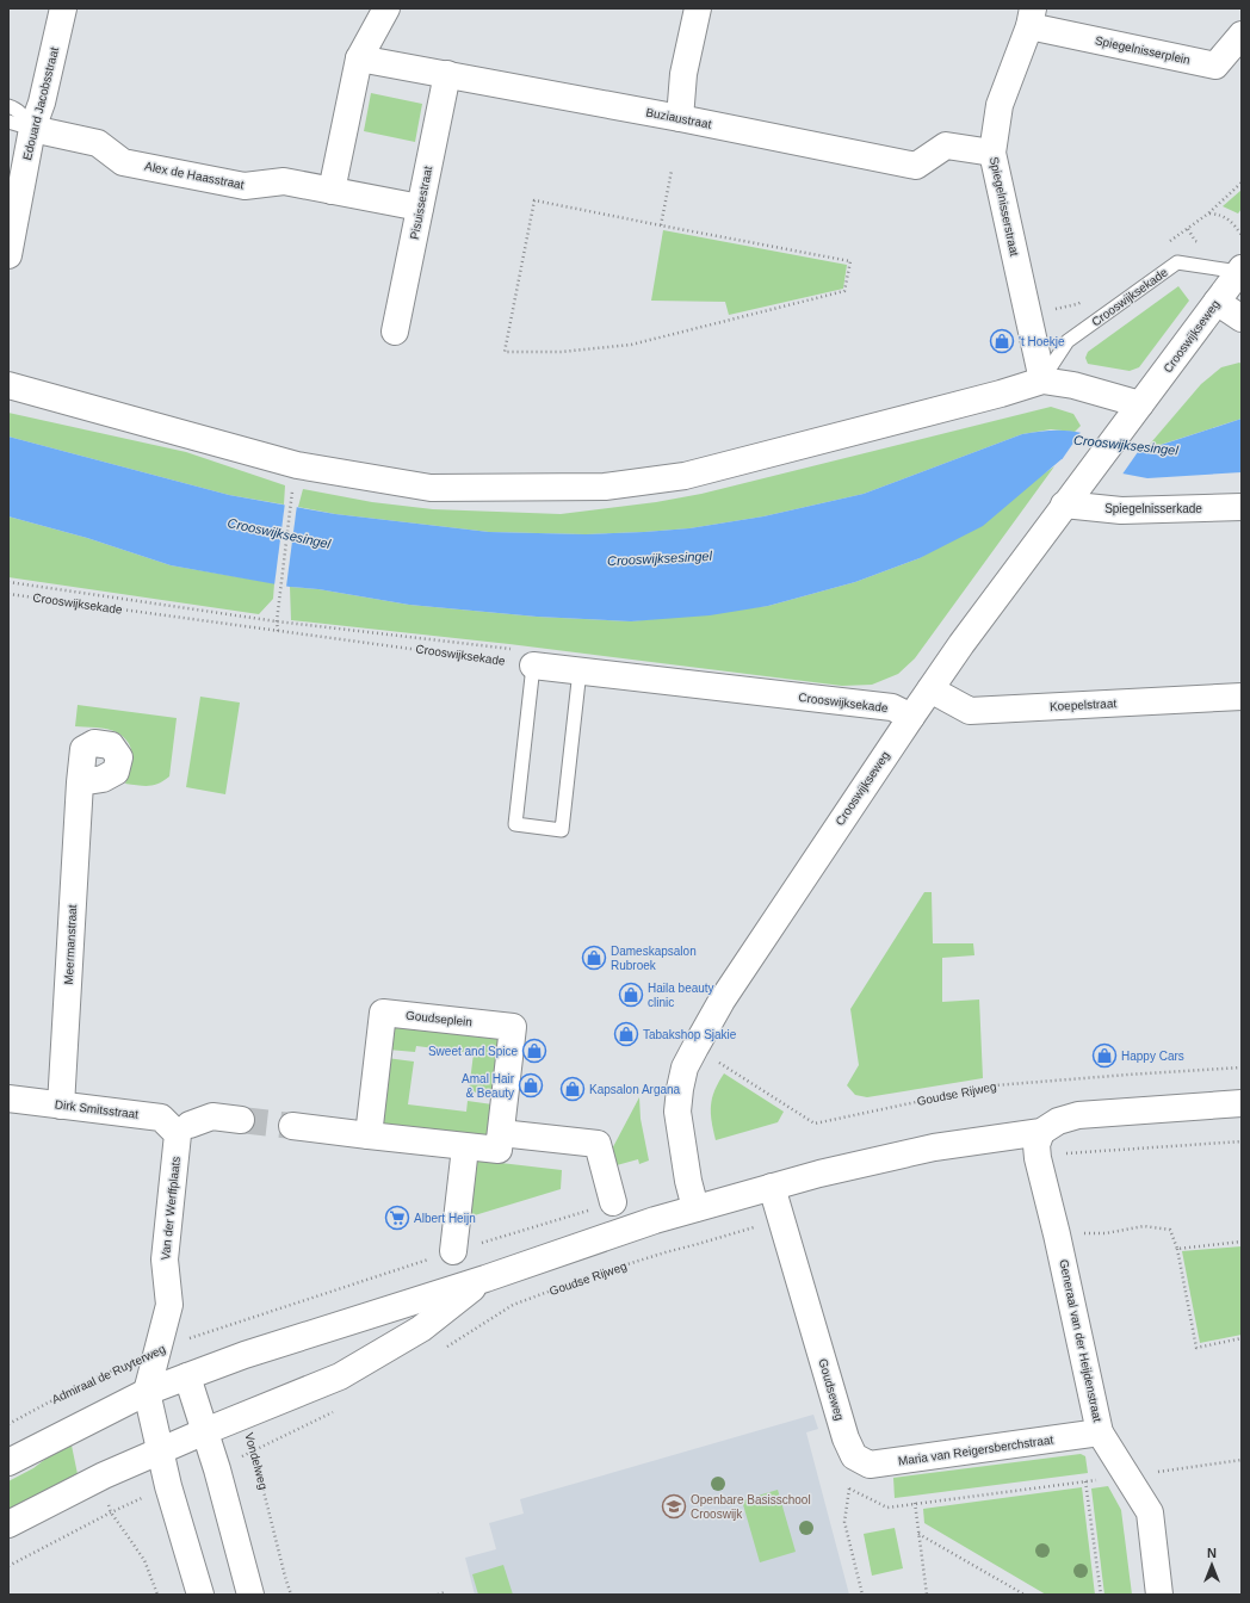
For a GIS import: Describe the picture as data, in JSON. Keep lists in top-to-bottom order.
{
  "streets": {
    "street": [
      "Spiegelnisserplein",
      "Edouard Jacobsstraat",
      "Buziaustraat",
      "Alex de Haasstraat",
      "Pisuissestraat",
      "Spiegelnisserstraat",
      "Crooswijksekade",
      "Crooswijkseweg",
      "Spiegelnisserkade",
      "Koepelstraat",
      "Meermanstraat",
      "Goudseplein",
      "Dirk Smitsstraat",
      "Van der Werffplaats",
      "Generaal van der Heijdenstraat",
      "Goudseweg",
      "Maria van Reigersberchstraat"
    ],
    "path": ["Goudse Rijweg", "Admiraal de Ruyterweg", "Vondelweg"]
  },
  "crossings": [
    ["Spiegelnisserplein", "Spiegelnisserstraat"],
    ["Edouard Jacobsstraat", "Alex de Haasstraat"],
    ["Buziaustraat", "Pisuissestraat"],
    ["Buziaustraat", "Spiegelnisserstraat"],
    ["Alex de Haasstraat", "Pisuissestraat"],
    ["Spiegelnisserstraat", "Crooswijksekade"],
    ["Crooswijksekade", "Crooswijkseweg"],
    ["Crooswijkseweg", "Spiegelnisserkade"],
    ["Crooswijkseweg", "Koepelstraat"],
    ["Crooswijkseweg", "Goudse Rijweg"],
    ["Meermanstraat", "Dirk Smitsstraat"],
    ["Goudse Rijweg", "Goudseweg"],
    ["Dirk Smitsstraat", "Van der Werffplaats"],
    ["Van der Werffplaats", "Admiraal de Ruyterweg"],
    ["Generaal van der Heijdenstraat", "Maria van Reigersberchstraat"],
    ["Goudseweg", "Maria van Reigersberchstraat"]
  ],
  "water": ["Crooswijksesingel"],
  "places": {
    "shop": [
      "'t Hoekje",
      "Dameskapsalon Rubroek",
      "Haila beauty clinic",
      "Tabakshop Sjakie",
      "Sweet and Spice",
      "Happy Cars",
      "Amal Hair & Beauty",
      "Kapsalon Argana"
    ],
    "supermarket": ["Albert Heijn"],
    "school or university": ["Openbare Basisschool Crooswijk"]
  },
  "north": "top"
}
